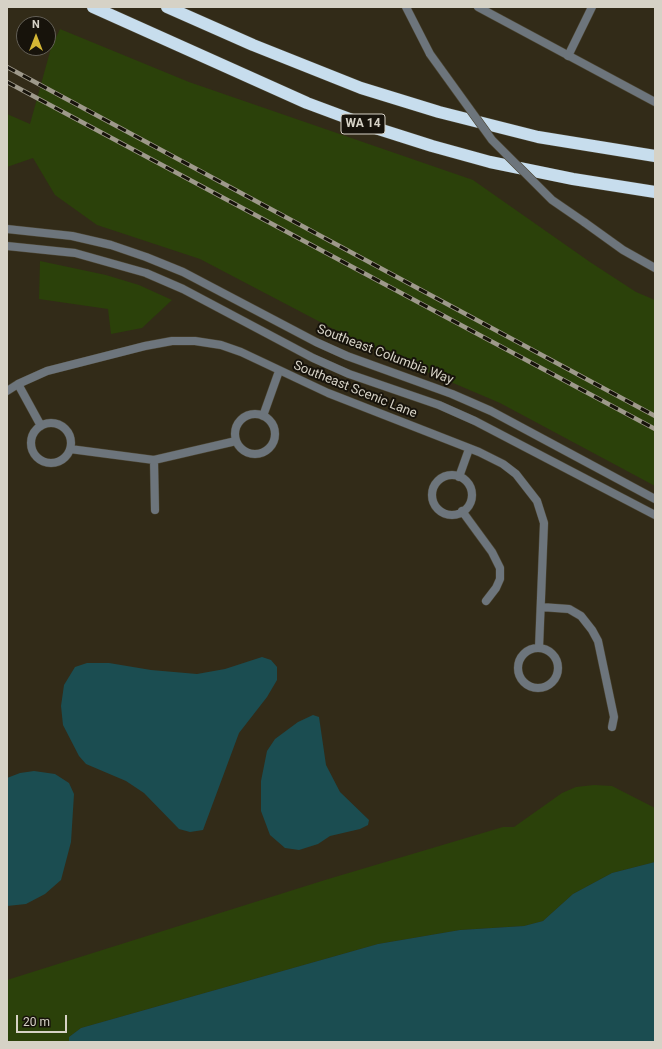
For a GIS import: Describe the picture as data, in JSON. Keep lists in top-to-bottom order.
{
  "streets": {
    "highway": ["WA 14"],
    "street": ["Southeast Columbia Way", "Southeast Scenic Lane"]
  },
  "scale_bar": "20 m",
  "north": "top"
}
